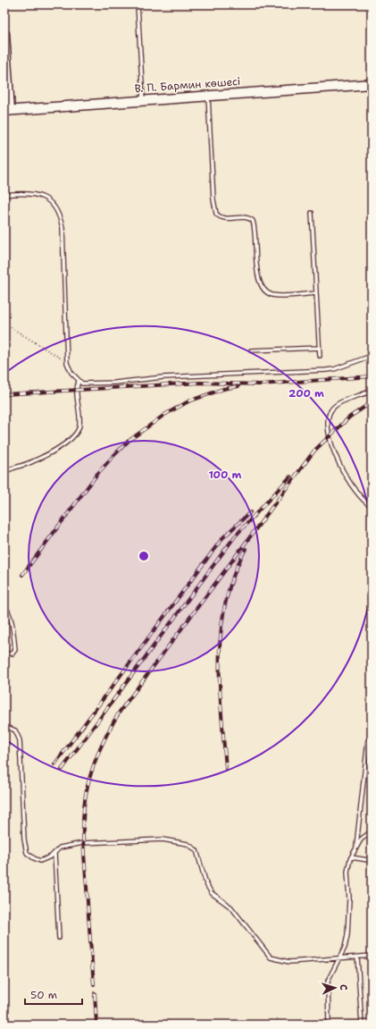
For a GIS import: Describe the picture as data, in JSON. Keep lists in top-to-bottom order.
{
  "streets": {
    "street": ["В. П. Бармин көшесі"]
  },
  "scale_bar": "50 m",
  "north": "right",
  "rings": ["200 m", "100 m"]
}
